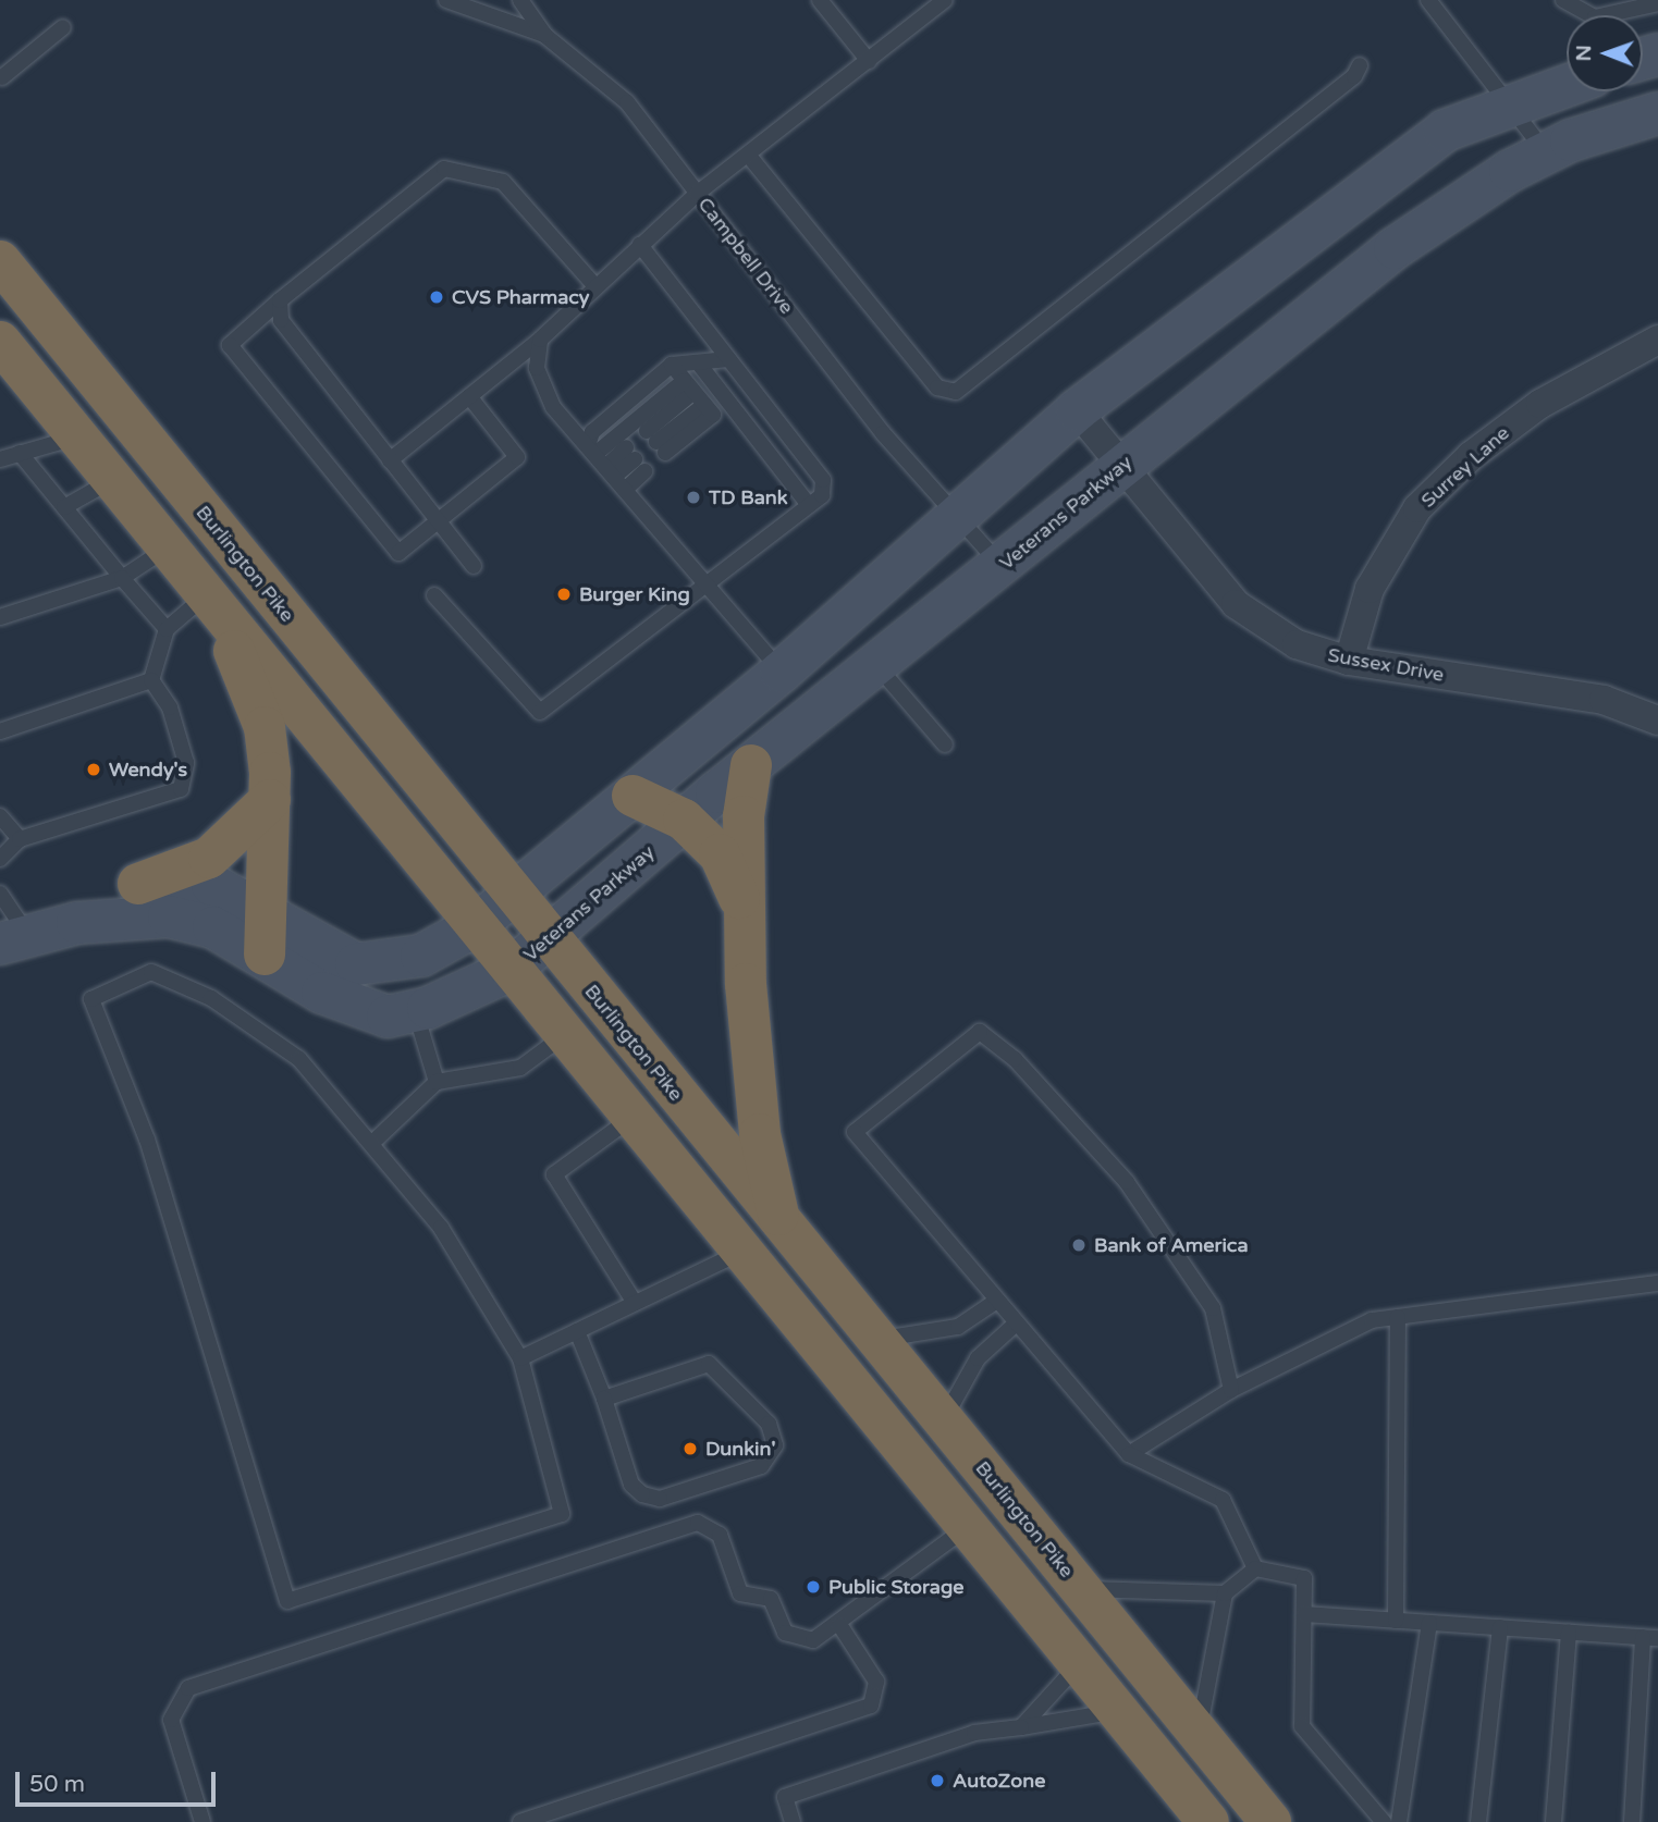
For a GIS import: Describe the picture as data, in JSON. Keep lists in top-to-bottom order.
{
  "streets": {
    "highway": ["Burlington Pike"],
    "main road": ["Veterans Parkway"],
    "street": ["Surrey Lane", "Sussex Drive"],
    "lane": ["Campbell Drive"]
  },
  "crossings": [
    ["Campbell Drive", "Veterans Parkway"],
    ["Surrey Lane", "Sussex Drive"],
    ["Veterans Parkway", "Burlington Pike"],
    ["Veterans Parkway", "Sussex Drive"]
  ],
  "places": [
    "CVS Pharmacy",
    "TD Bank",
    "Burger King",
    "Wendy's",
    "Bank of America",
    "Dunkin'",
    "Public Storage",
    "AutoZone"
  ],
  "scale_bar": "50 m",
  "north": "left"
}
